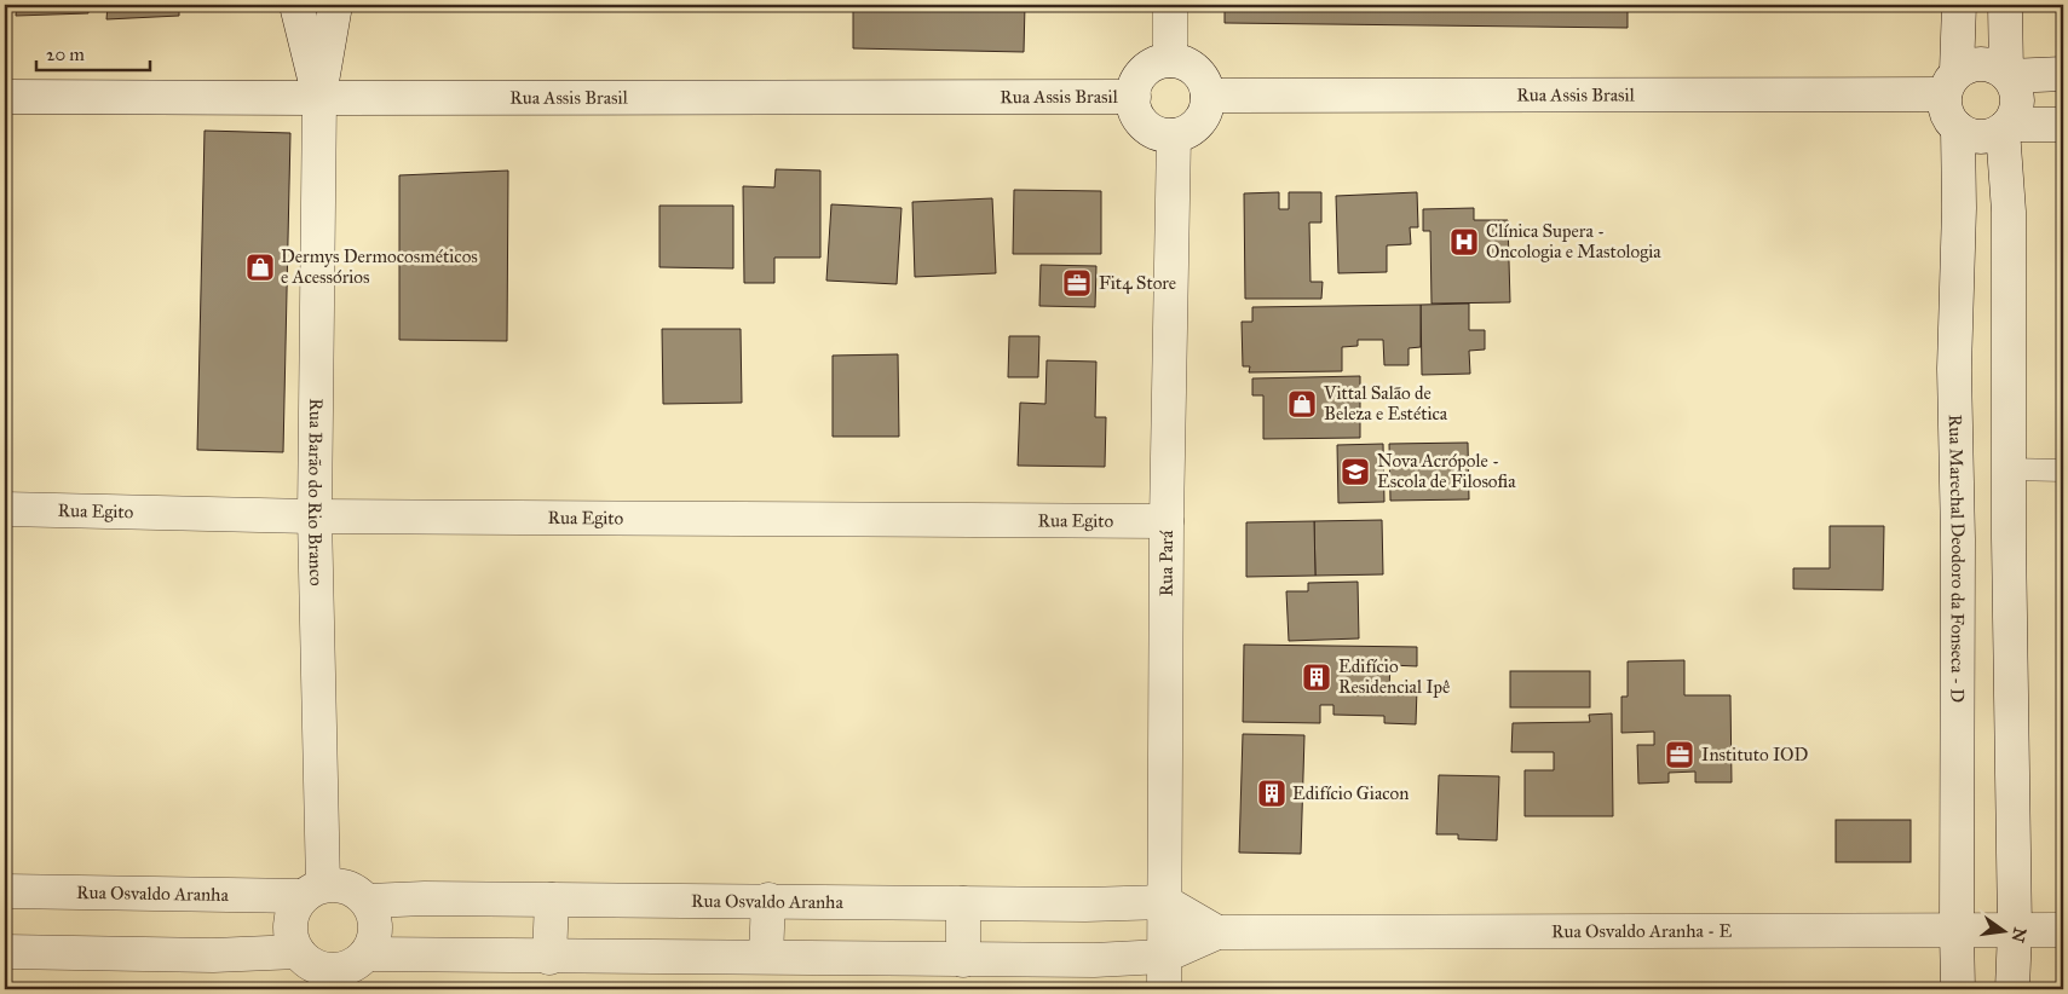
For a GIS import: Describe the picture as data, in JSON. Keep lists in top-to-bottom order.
{
  "streets": {
    "street": [
      "Rua Assis Brasil",
      "Rua Barão do Rio Branco",
      "Rua Egito",
      "Rua Marechal Deodoro da Fonseca - D",
      "Rua Pará",
      "Rua Osvaldo Aranha",
      "Rua Osvaldo Aranha - E"
    ]
  },
  "crossings": [
    ["Rua Assis Brasil", "Rua Barão do Rio Branco"],
    ["Rua Assis Brasil", "Rua Marechal Deodoro da Fonseca - D"],
    ["Rua Assis Brasil", "Rua Pará"],
    ["Rua Barão do Rio Branco", "Rua Egito"],
    ["Rua Barão do Rio Branco", "Rua Osvaldo Aranha"],
    ["Rua Egito", "Rua Pará"],
    ["Rua Marechal Deodoro da Fonseca - D", "Rua Osvaldo Aranha - E"],
    ["Rua Pará", "Rua Osvaldo Aranha"],
    ["Rua Pará", "Rua Osvaldo Aranha - E"]
  ],
  "places": {
    "hospital": ["Clínica Supera - Oncologia e Mastologia"],
    "shop": ["Dermys Dermocosméticos e Acessórios", "Vittal Salão de Beleza e Estética"],
    "office": ["Fit4 Store", "Instituto IOD"],
    "school or university": ["Nova Acrópole - Escola de Filosofia"],
    "building": ["Edifício Residencial Ipê", "Edifício Giacon"]
  },
  "scale_bar": "20 m",
  "north": "right"
}
